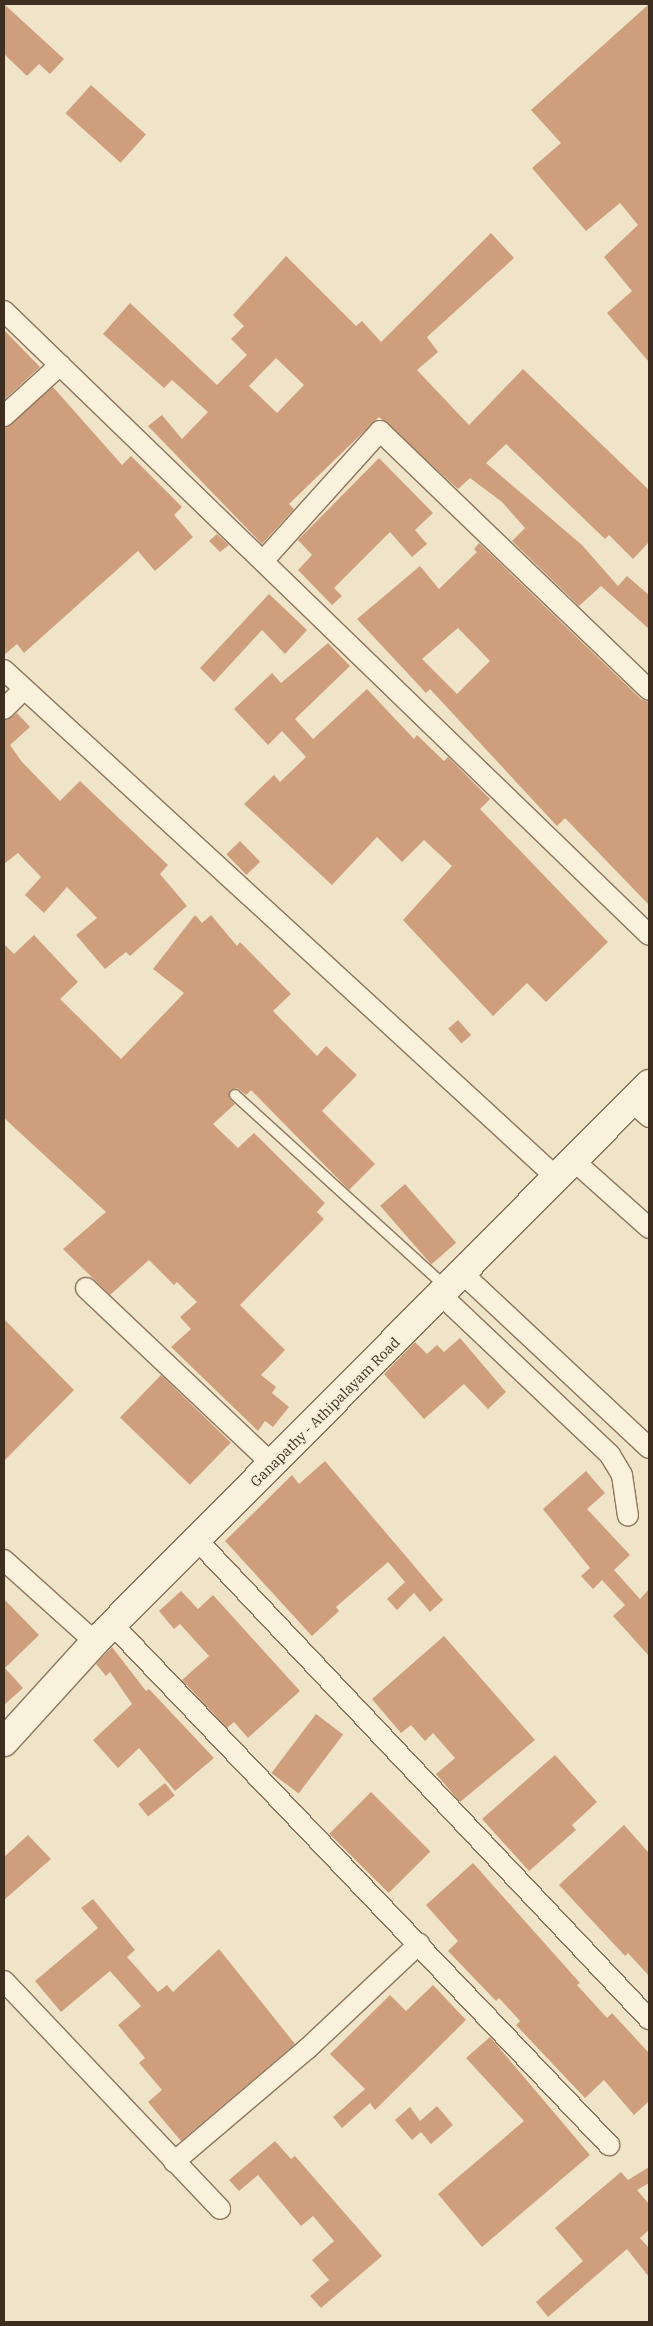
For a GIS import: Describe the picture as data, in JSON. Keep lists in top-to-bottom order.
{
  "streets": {
    "main road": ["Ganapathy - Athipalayam Road"]
  }
}
